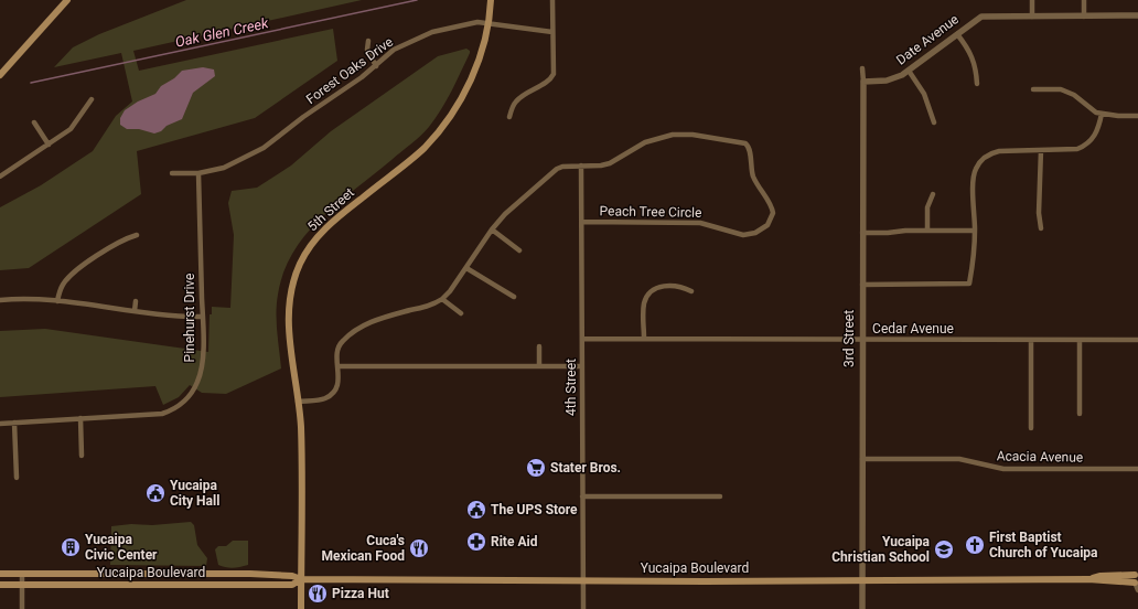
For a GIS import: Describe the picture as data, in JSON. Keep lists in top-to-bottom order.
{
  "streets": {
    "main road": ["5th Street", "Yucaipa Boulevard"],
    "street": [
      "Date Avenue",
      "Forest Oaks Drive",
      "Peach Tree Circle",
      "Pinehurst Drive",
      "Cedar Avenue",
      "3rd Street",
      "4th Street",
      "Acacia Avenue"
    ]
  },
  "crossings": [
    ["Date Avenue", "3rd Street"],
    ["Forest Oaks Drive", "5th Street"],
    ["Forest Oaks Drive", "Pinehurst Drive"],
    ["5th Street", "Yucaipa Boulevard"],
    ["Peach Tree Circle", "4th Street"],
    ["Cedar Avenue", "3rd Street"],
    ["Cedar Avenue", "4th Street"],
    ["3rd Street", "Acacia Avenue"],
    ["3rd Street", "Yucaipa Boulevard"],
    ["4th Street", "Yucaipa Boulevard"]
  ],
  "water": ["Oak Glen Creek"],
  "places": {
    "supermarket": ["Stater Bros."],
    "public building": ["Yucaipa City Hall", "The UPS Store"],
    "pharmacy": ["Rite Aid"],
    "church": ["First Baptist Church of Yucaipa"],
    "building": ["Yucaipa Civic Center"],
    "restaurant": ["Cuca's Mexican Food", "Pizza Hut"],
    "school or university": ["Yucaipa Christian School"]
  }
}
